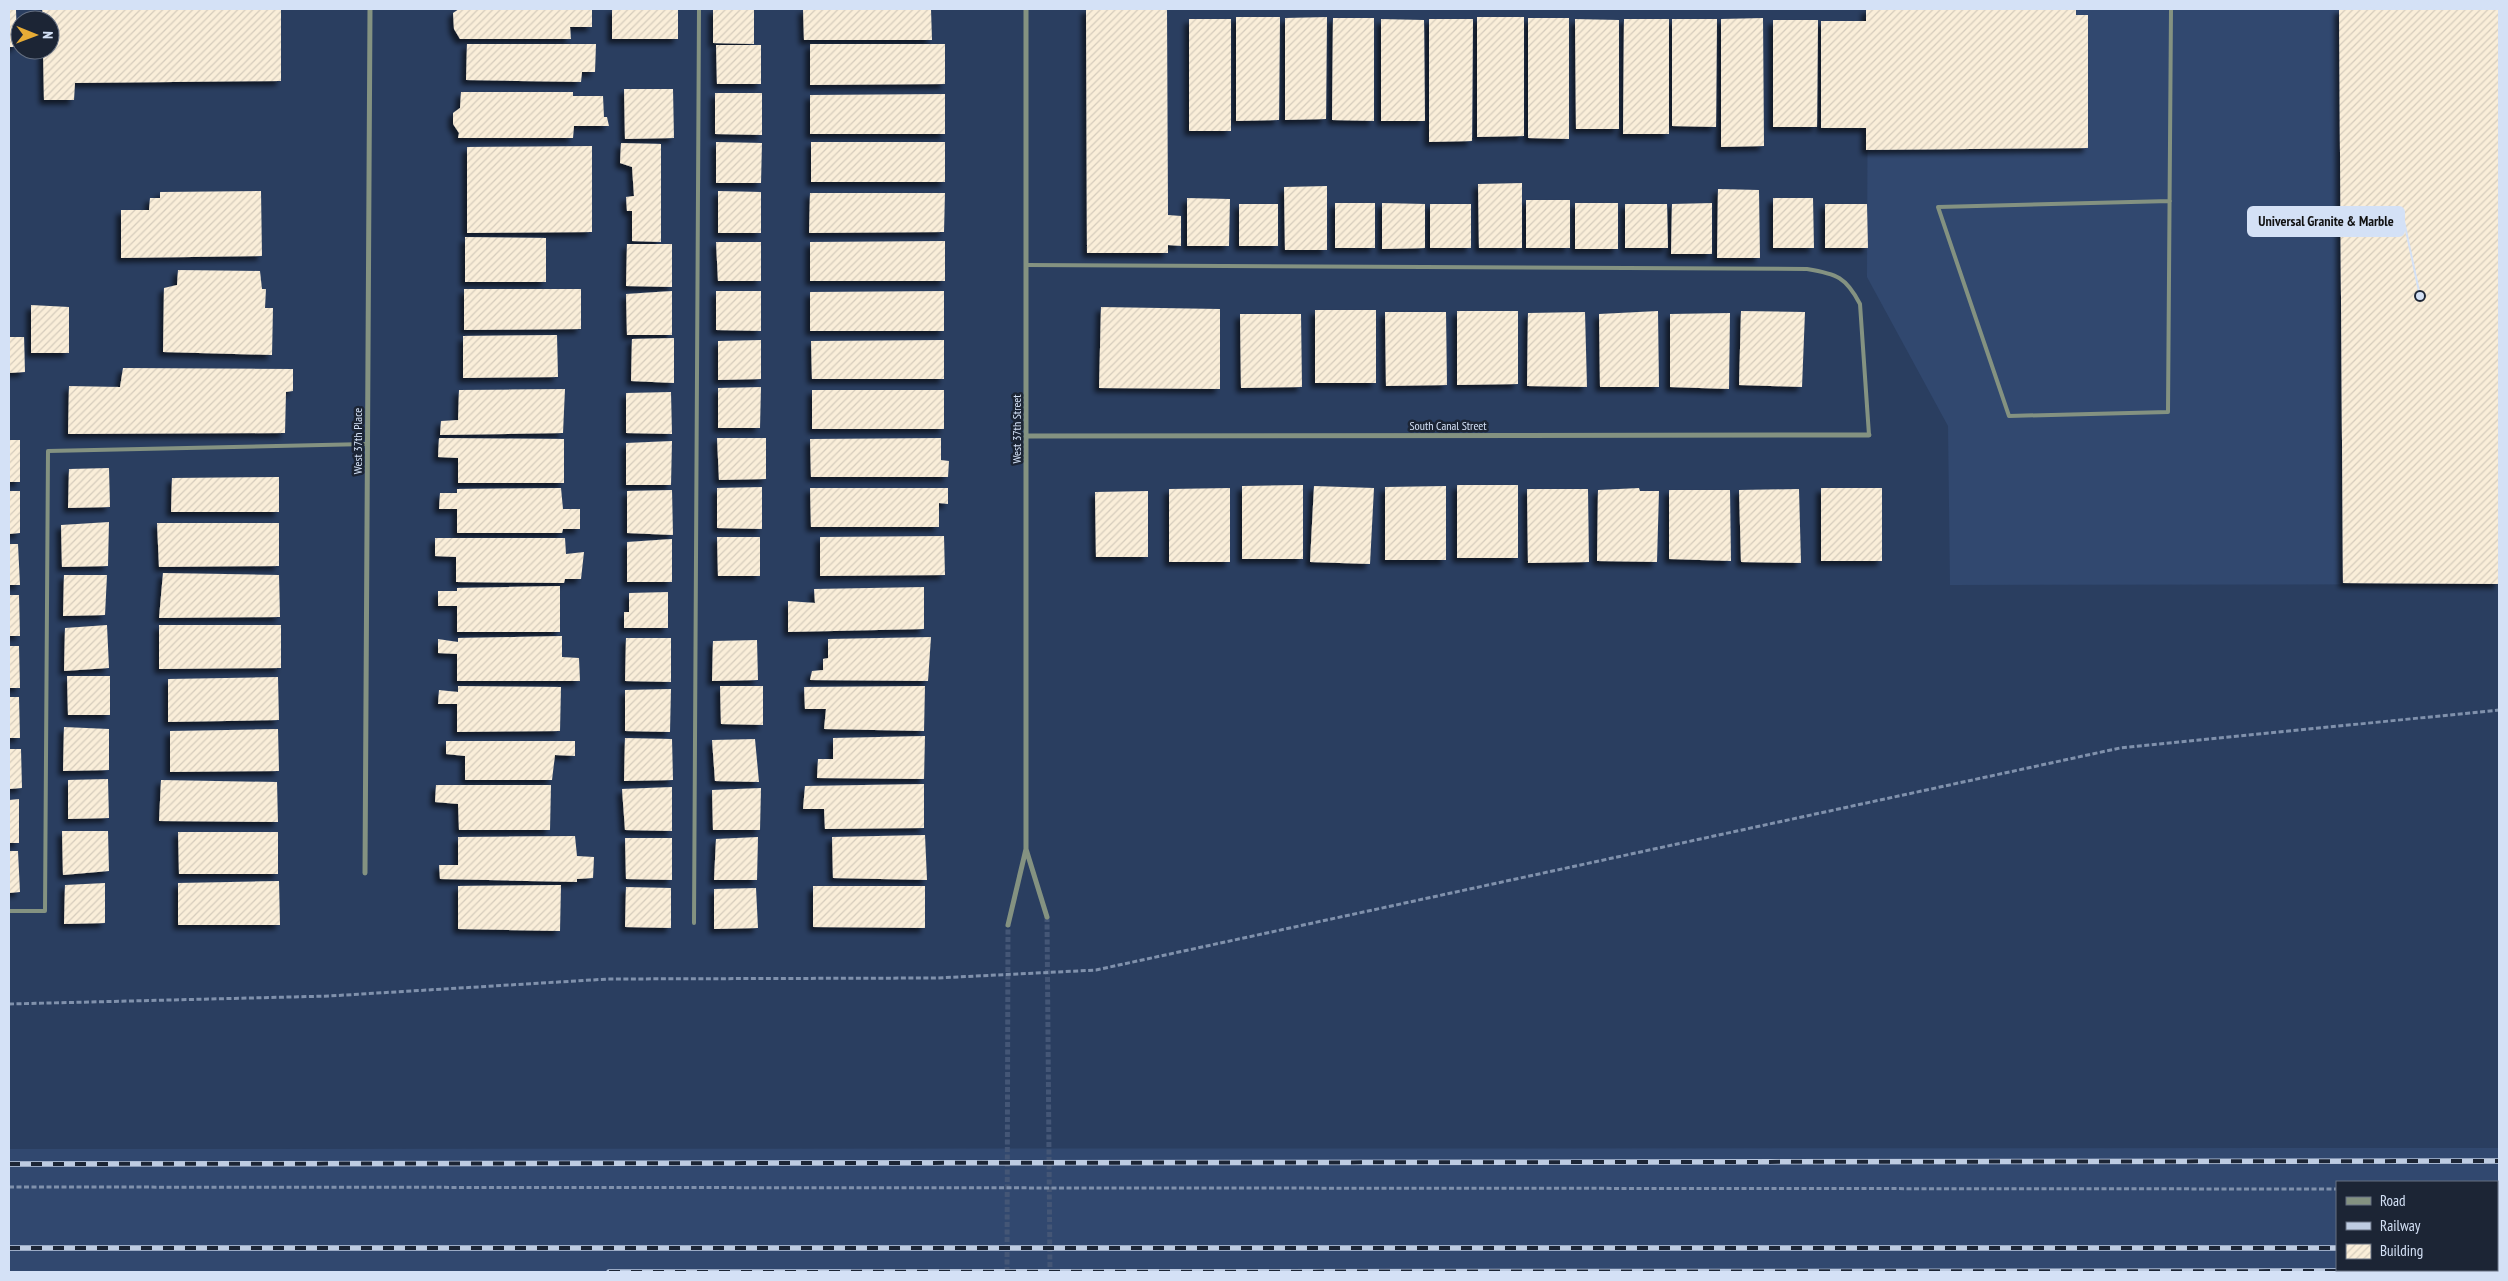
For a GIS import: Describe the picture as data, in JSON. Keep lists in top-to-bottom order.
{
  "streets": {
    "street": ["South Canal Street", "West 37th Street", "West 37th Place"]
  },
  "crossings": [
    ["South Canal Street", "West 37th Street"]
  ],
  "places": ["Universal Granite & Marble"],
  "legend": ["Road", "Railway", "Building"],
  "north": "right"
}
